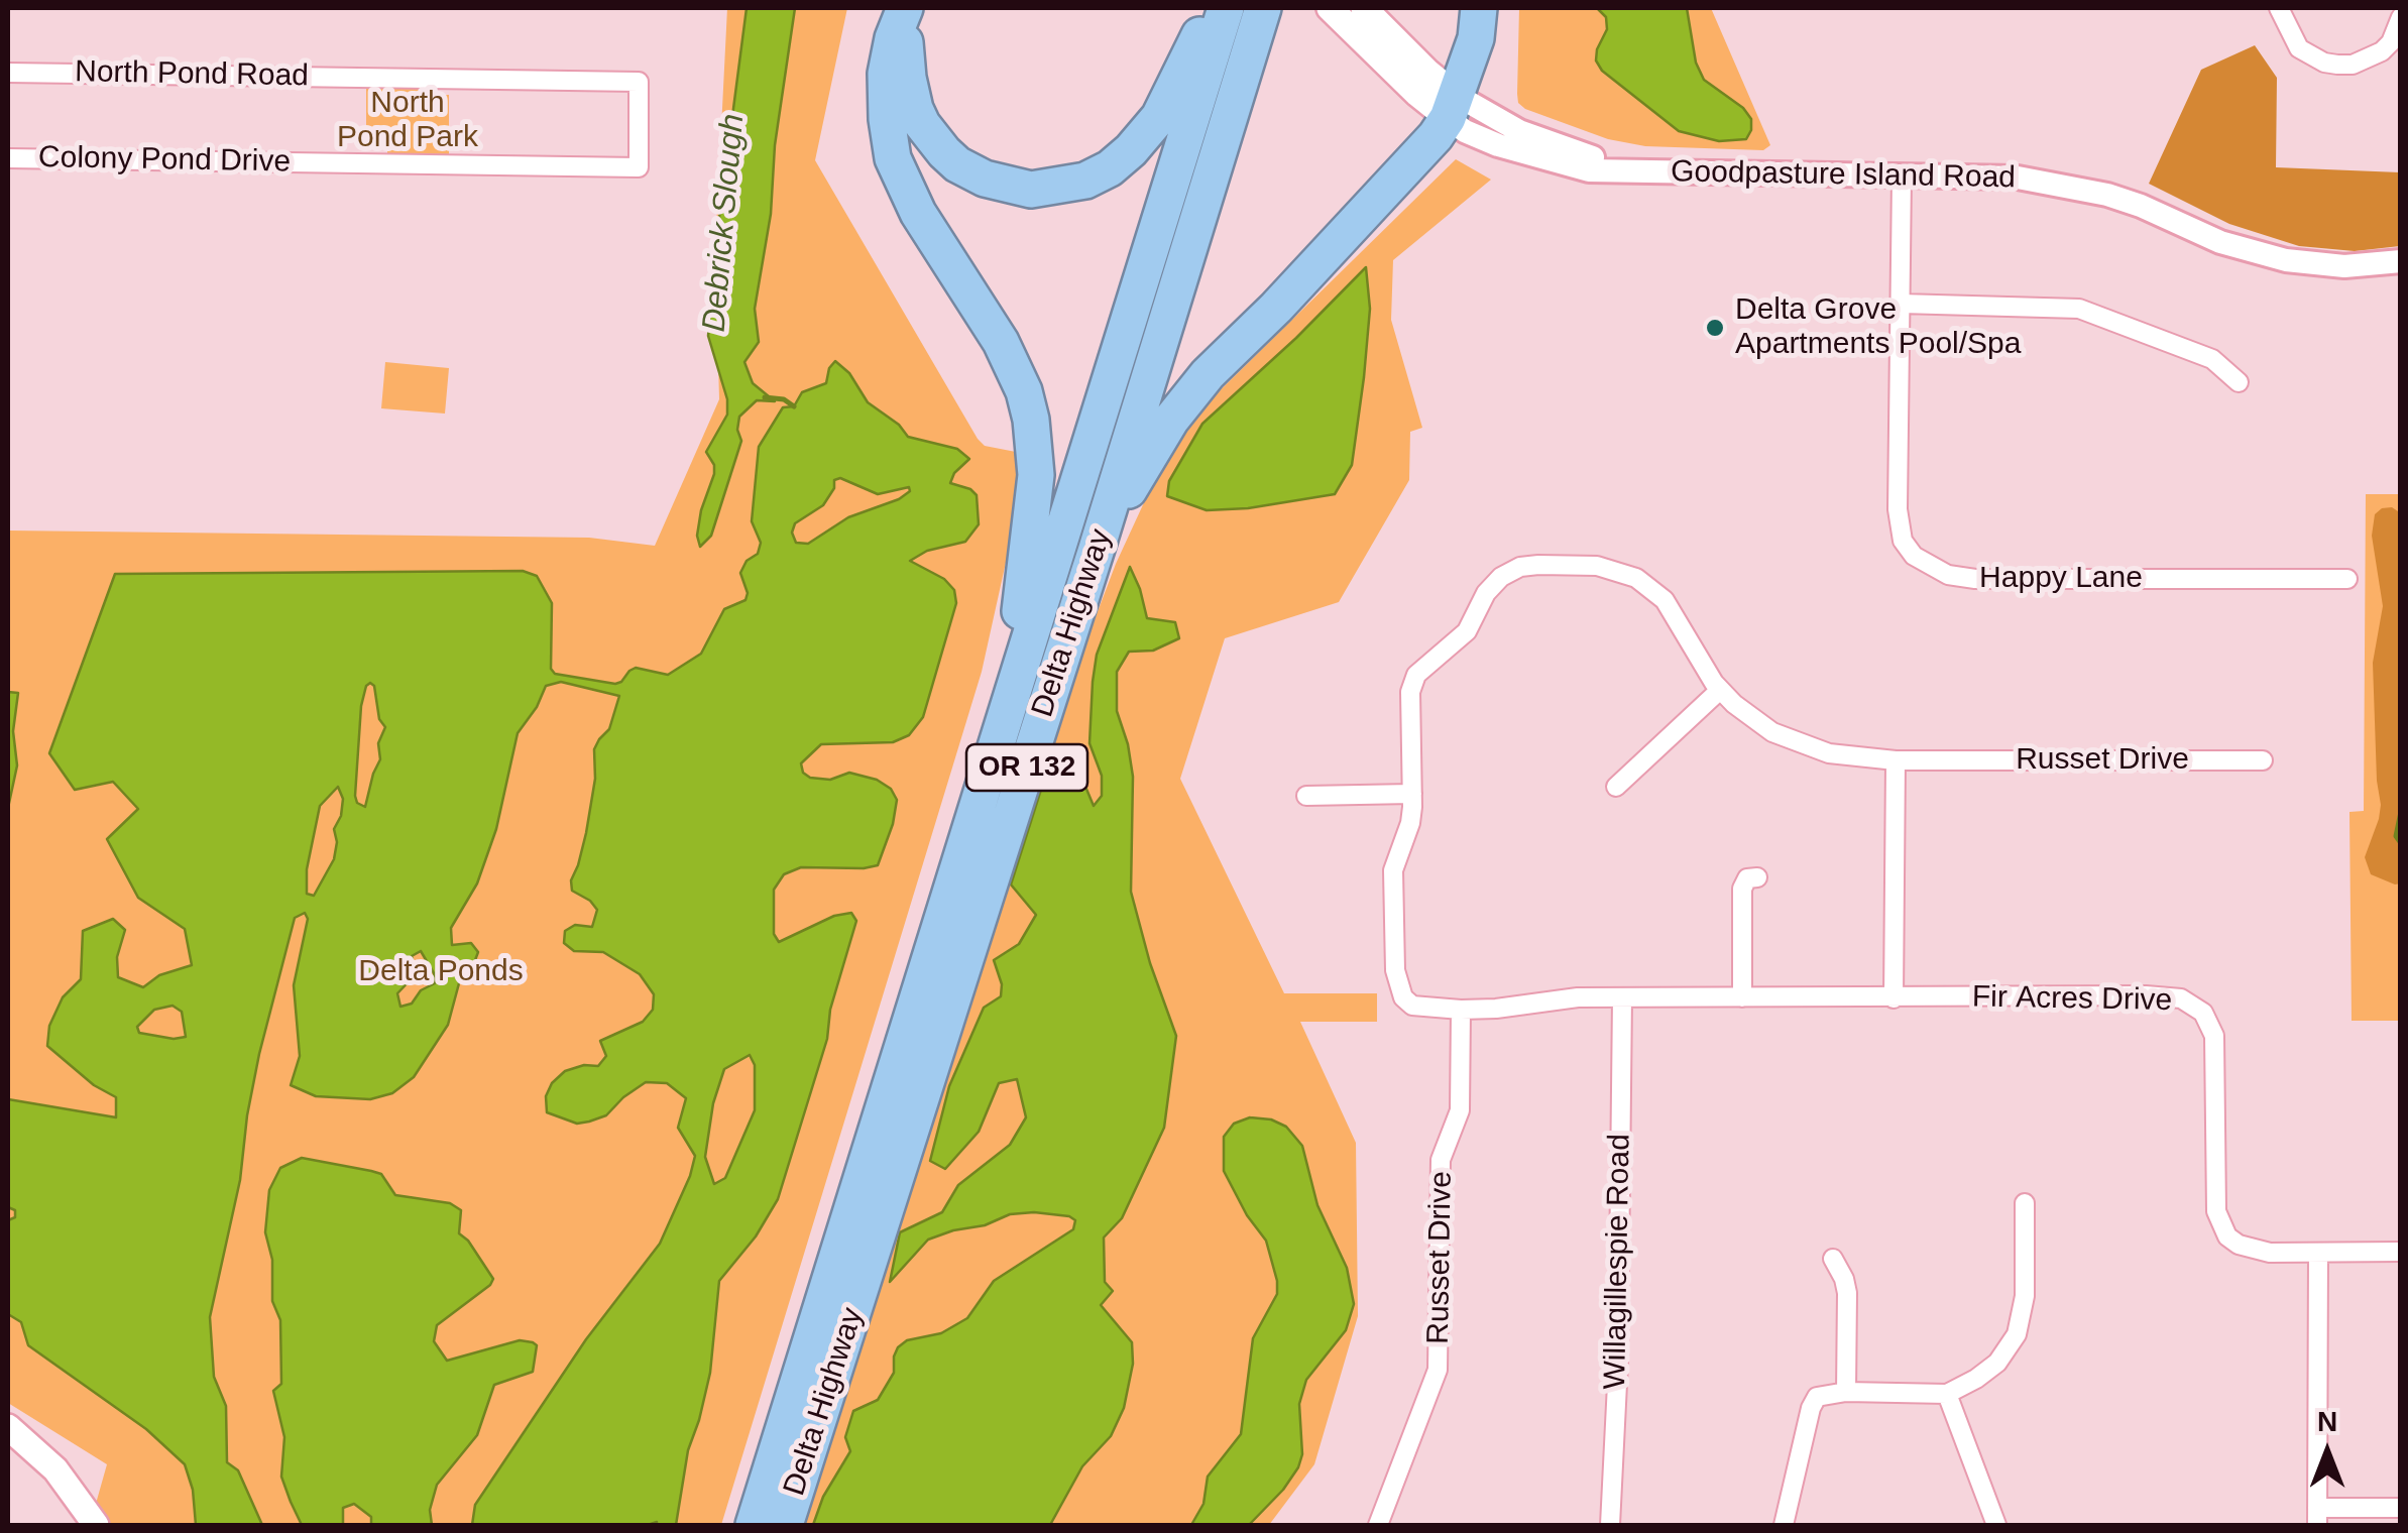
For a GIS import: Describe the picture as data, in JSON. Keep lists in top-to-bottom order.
{
  "streets": {
    "highway": ["Delta Highway", "OR 132"],
    "main road": ["Goodpasture Island Road"],
    "street": [
      "North Pond Road",
      "Colony Pond Drive",
      "Happy Lane",
      "Russet Drive",
      "Fir Acres Drive",
      "Willagillespie Road"
    ]
  },
  "crossings": [
    ["North Pond Road", "Colony Pond Drive"],
    ["Goodpasture Island Road", "Happy Lane"],
    ["Russet Drive", "Fir Acres Drive"],
    ["Fir Acres Drive", "Willagillespie Road"]
  ],
  "water": ["Debrick Slough"],
  "parks": ["North Pond Park", "Delta Ponds"],
  "places": ["Delta Grove Apartments Pool/Spa"],
  "north": "top"
}
